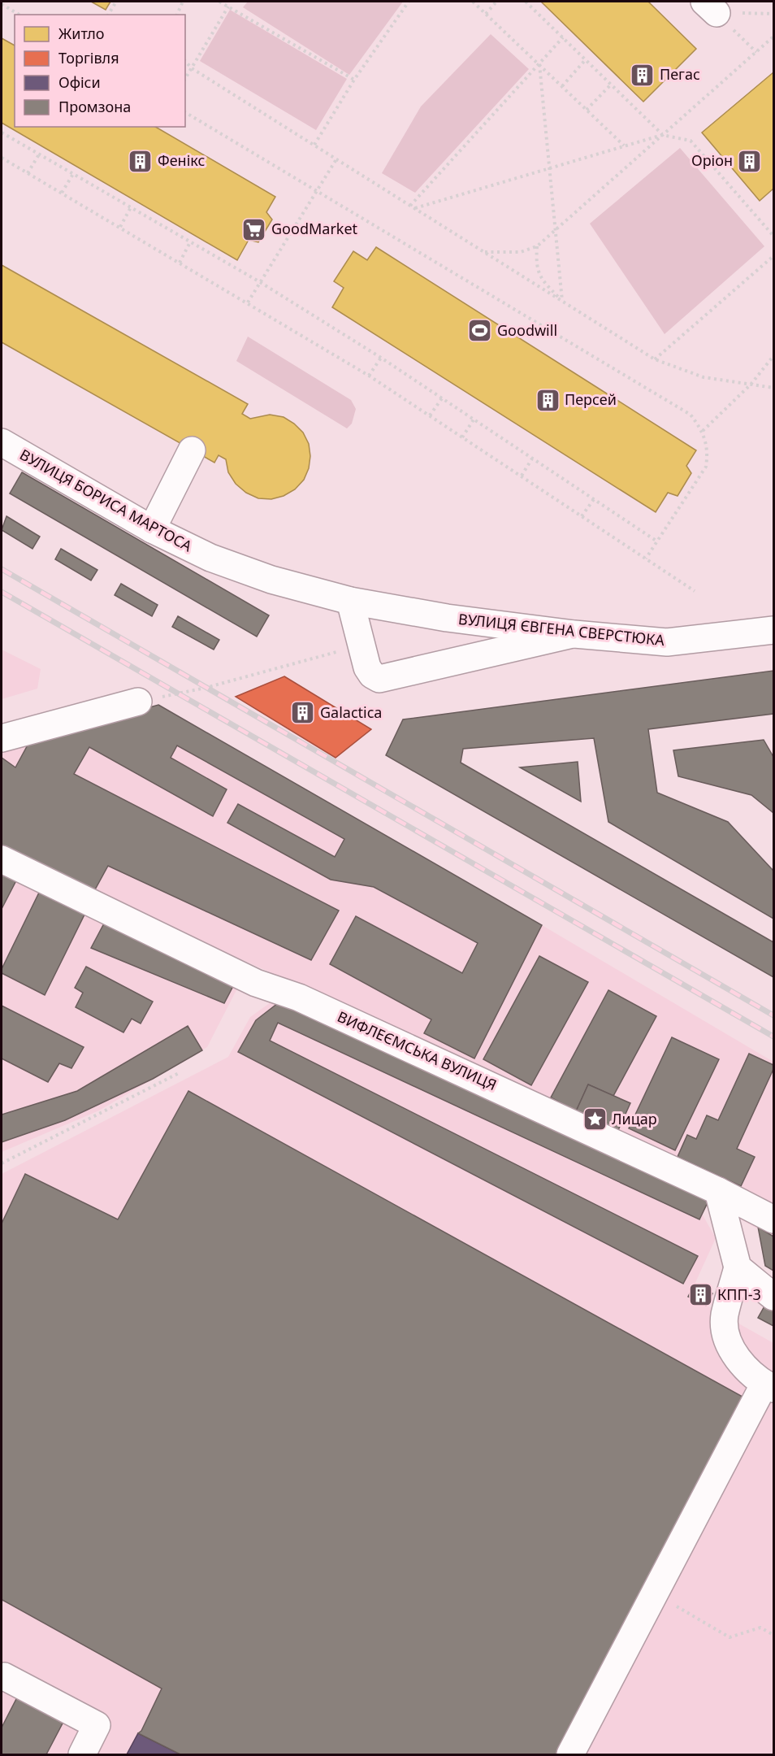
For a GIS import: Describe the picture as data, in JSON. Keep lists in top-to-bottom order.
{
  "streets": {
    "main road": ["ВУЛИЦЯ БОРИСА МАРТОСА", "ВУЛИЦЯ ЄВГЕНА СВЕРСТЮКА", "ВИФЛЕЄМСЬКА ВУЛИЦЯ"]
  },
  "crossings": [
    ["ВУЛИЦЯ БОРИСА МАРТОСА", "ВУЛИЦЯ ЄВГЕНА СВЕРСТЮКА"]
  ],
  "places": {
    "building": [
      "Пегас",
      "Фенікс",
      "Оріон",
      "Персей",
      "Galactica",
      "КПП-3"
    ],
    "supermarket": ["GoodMarket"],
    "sports": ["Goodwill"],
    "place": ["Лицар"]
  },
  "legend": [
    "Житло",
    "Торгівля",
    "Офіси",
    "Промзона"
  ]
}
